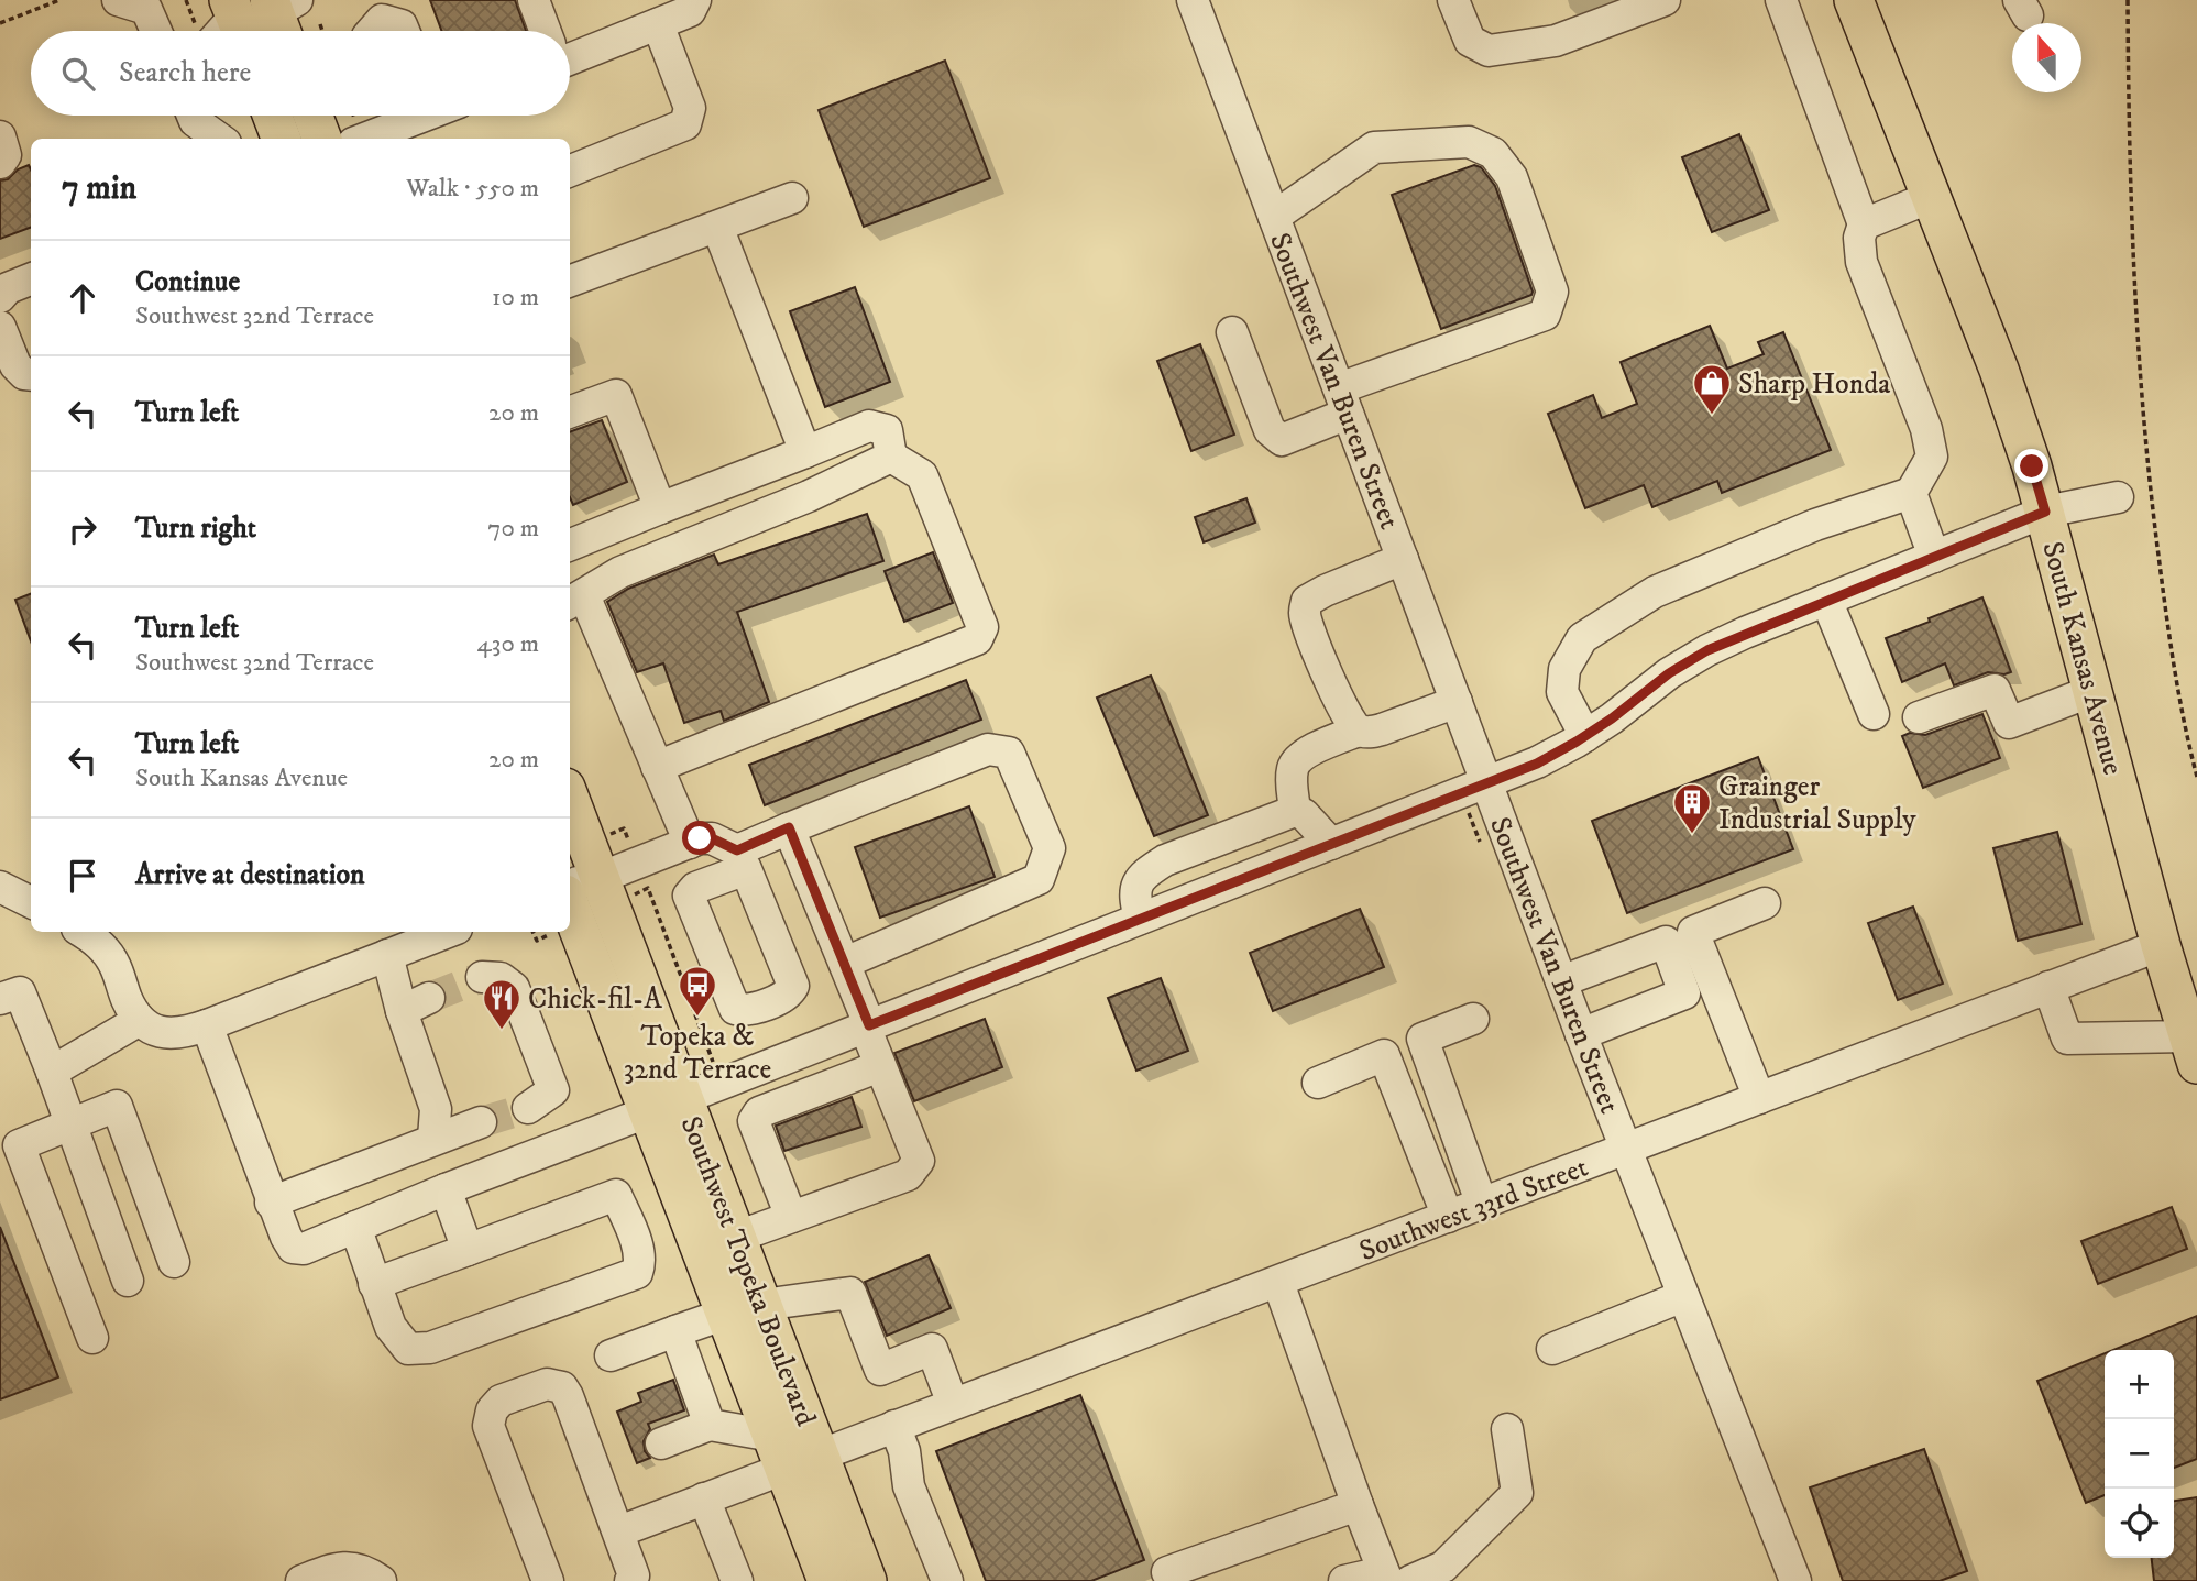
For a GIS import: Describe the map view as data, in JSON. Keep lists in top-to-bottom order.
{
  "streets": {
    "main road": ["South Kansas Avenue", "Southwest Topeka Boulevard"],
    "street": ["Southwest Van Buren Street", "Southwest 33rd Street"]
  },
  "crossings": [
    ["Southwest Van Buren Street", "Southwest 33rd Street"],
    ["South Kansas Avenue", "Southwest 33rd Street"],
    ["Southwest 33rd Street", "Southwest Topeka Boulevard"]
  ],
  "places": {
    "shop": ["Sharp Honda"],
    "building": ["Grainger Industrial Supply"],
    "bus stop": ["Topeka & 32nd Terrace"],
    "restaurant": ["Chick-fil-A"]
  },
  "north": "top",
  "page": {
    "search": "Search here",
    "heading": ["7 min", "Walk · 550 m"],
    "list": [
      ["Continue", "Southwest 32nd Terrace", "10 m"],
      ["Turn left", "20 m"],
      ["Turn right", "70 m"],
      ["Turn left", "Southwest 32nd Terrace", "430 m"],
      ["Turn left", "South Kansas Avenue", "20 m"],
      "Arrive at destination"
    ],
    "map_buttons": ["+", "−"]
  }
}
